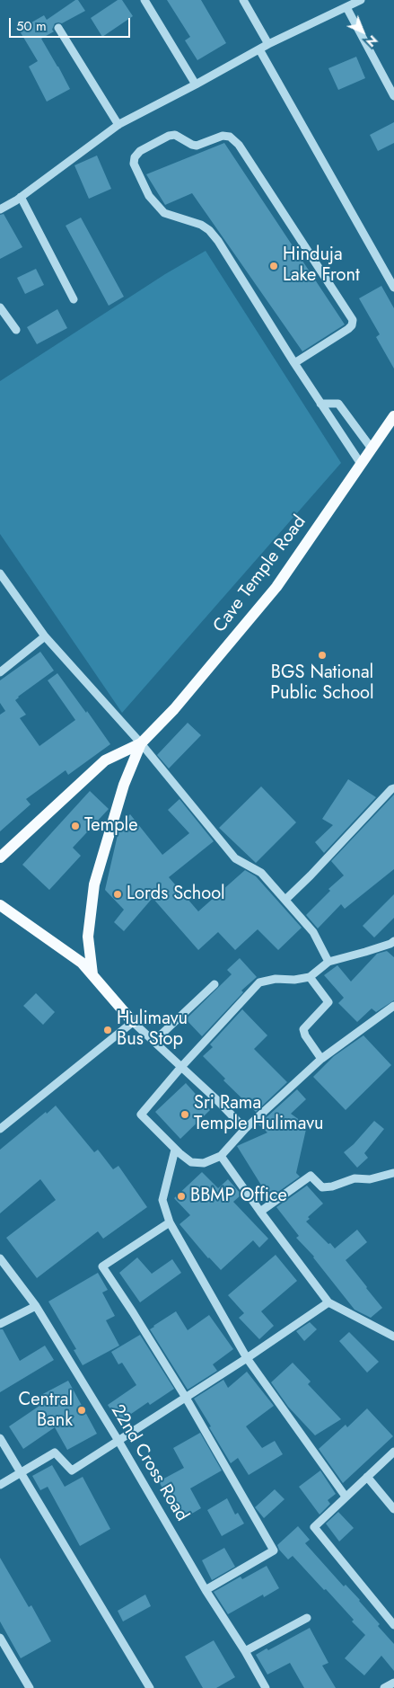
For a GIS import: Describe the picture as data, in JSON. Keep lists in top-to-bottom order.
{
  "streets": {
    "main road": ["Cave Temple Road"],
    "street": ["22nd Cross Road"]
  },
  "places": [
    "Hinduja Lake Front",
    "BGS National Public School",
    "Temple",
    "Lords School",
    "Hulimavu Bus Stop",
    "Sri Rama Temple Hulimavu",
    "BBMP Office",
    "Central Bank"
  ],
  "scale_bar": "50 m",
  "north": "bottom right"
}
